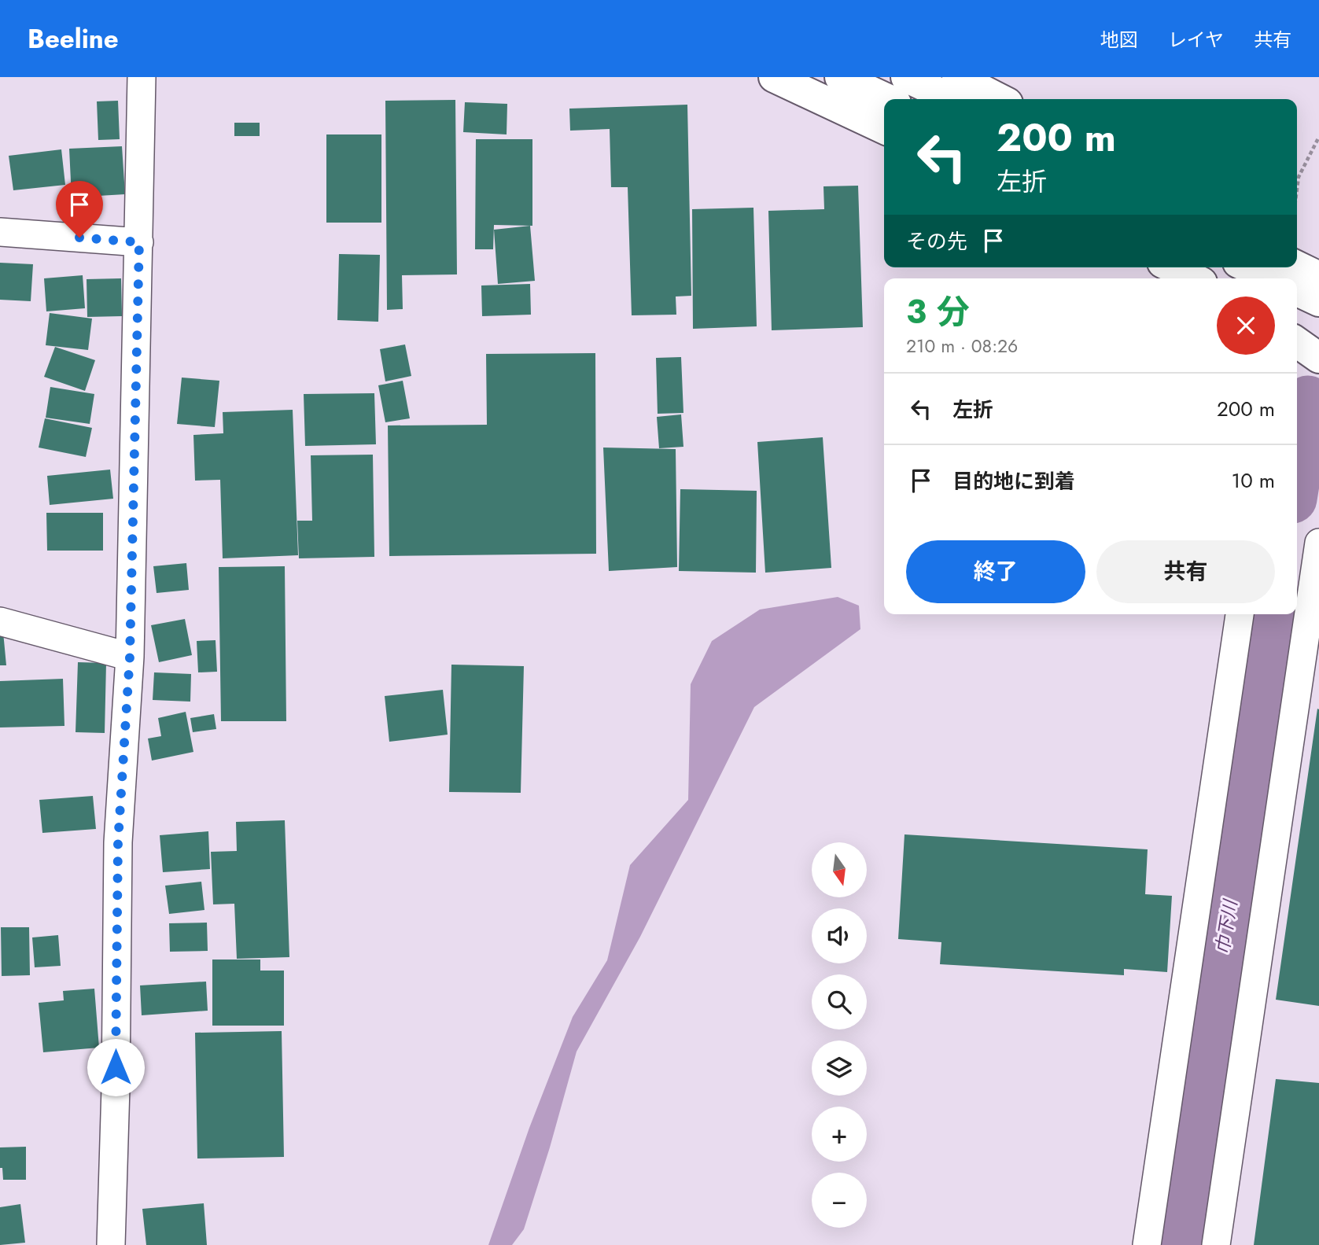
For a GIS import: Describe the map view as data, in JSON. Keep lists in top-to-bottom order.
{
  "water": ["巾下川"],
  "north": "bottom",
  "page": {
    "header": "Beeline",
    "nav": ["地図", "レイヤ", "共有"],
    "turn": ["200 m", "左折"],
    "then": "その先",
    "heading": ["3 分", "210 m · 08:26"],
    "list": [
      {
        "name": "左折",
        "value": "200 m"
      },
      {
        "name": "目的地に到着",
        "value": "10 m"
      }
    ],
    "buttons": ["終了", "共有"],
    "map_buttons": ["+", "−"]
  }
}
